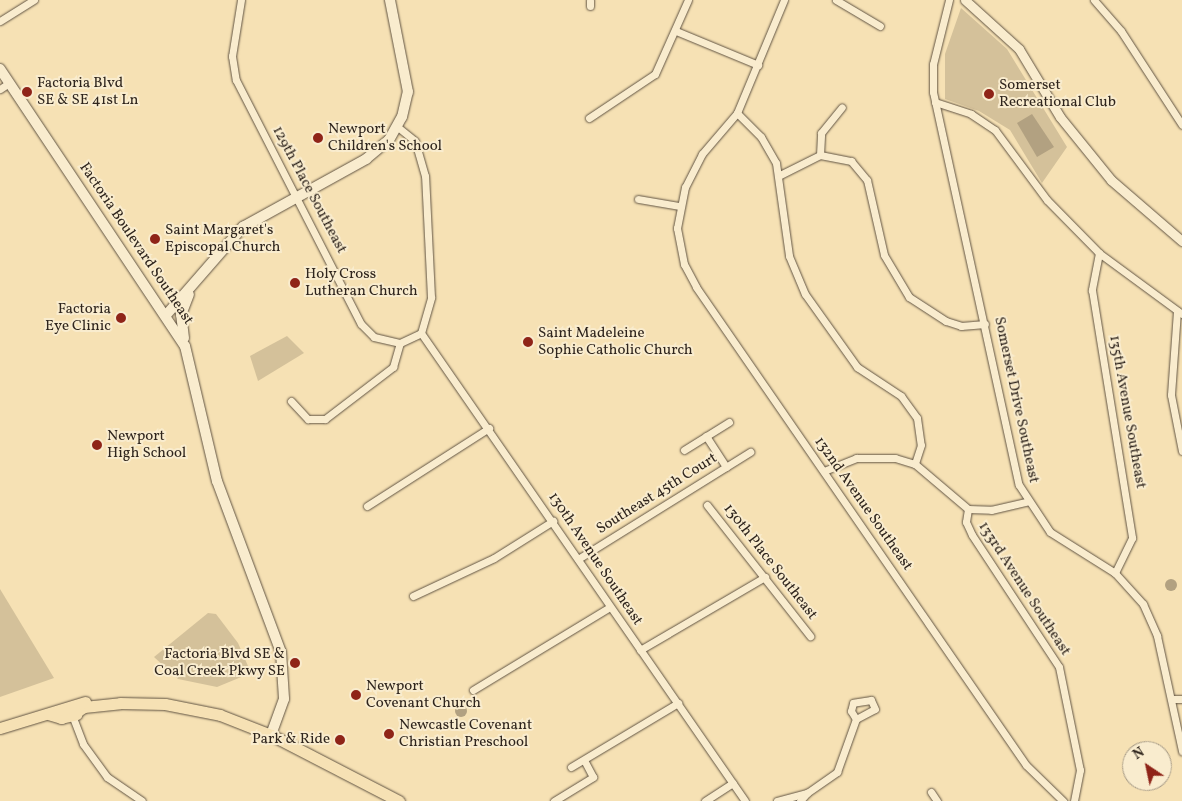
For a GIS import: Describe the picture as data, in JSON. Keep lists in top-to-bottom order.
{
  "streets": {
    "main road": ["Factoria Boulevard Southeast"],
    "street": [
      "129th Place Southeast",
      "Somerset Drive Southeast",
      "135th Avenue Southeast",
      "Southeast 45th Court",
      "132nd Avenue Southeast",
      "130th Avenue Southeast",
      "130th Place Southeast",
      "133rd Avenue Southeast"
    ]
  },
  "crossings": [
    ["Somerset Drive Southeast", "135th Avenue Southeast"],
    ["Southeast 45th Court", "130th Avenue Southeast"]
  ],
  "places": [
    "Factoria Blvd SE & SE 41st Ln",
    "Somerset Recreational Club",
    "Newport Children's School",
    "Saint Margaret's Episcopal Church",
    "Holy Cross Lutheran Church",
    "Factoria Eye Clinic",
    "Saint Madeleine Sophie Catholic Church",
    "Newport High School",
    "Factoria Blvd SE & Coal Creek Pkwy SE",
    "Newport Covenant Church",
    "Newcastle Covenant Christian Preschool",
    "Park & Ride"
  ],
  "north": "top left"
}
